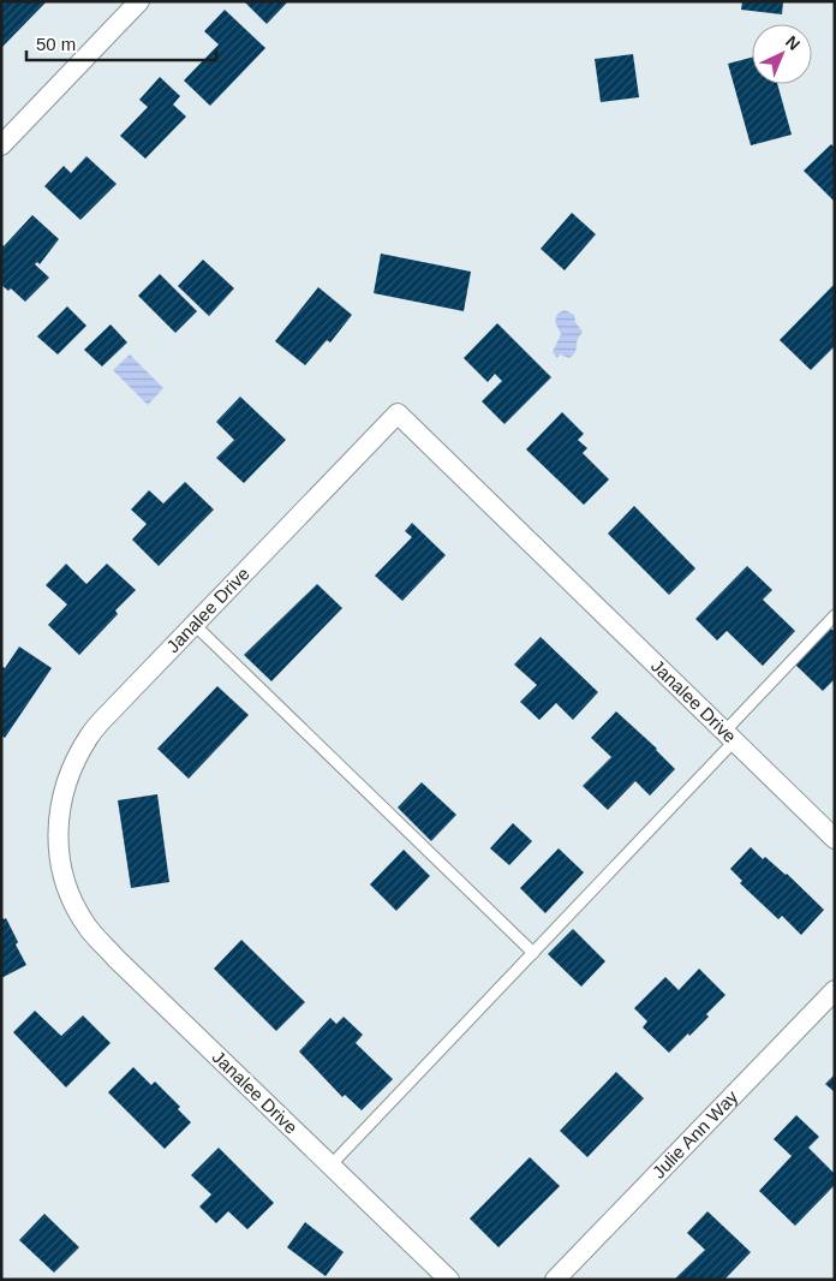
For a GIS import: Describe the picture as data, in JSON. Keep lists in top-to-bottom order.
{
  "streets": {
    "street": ["Janalee Drive", "Julie Ann Way"]
  },
  "scale_bar": "50 m",
  "north": "top right"
}
